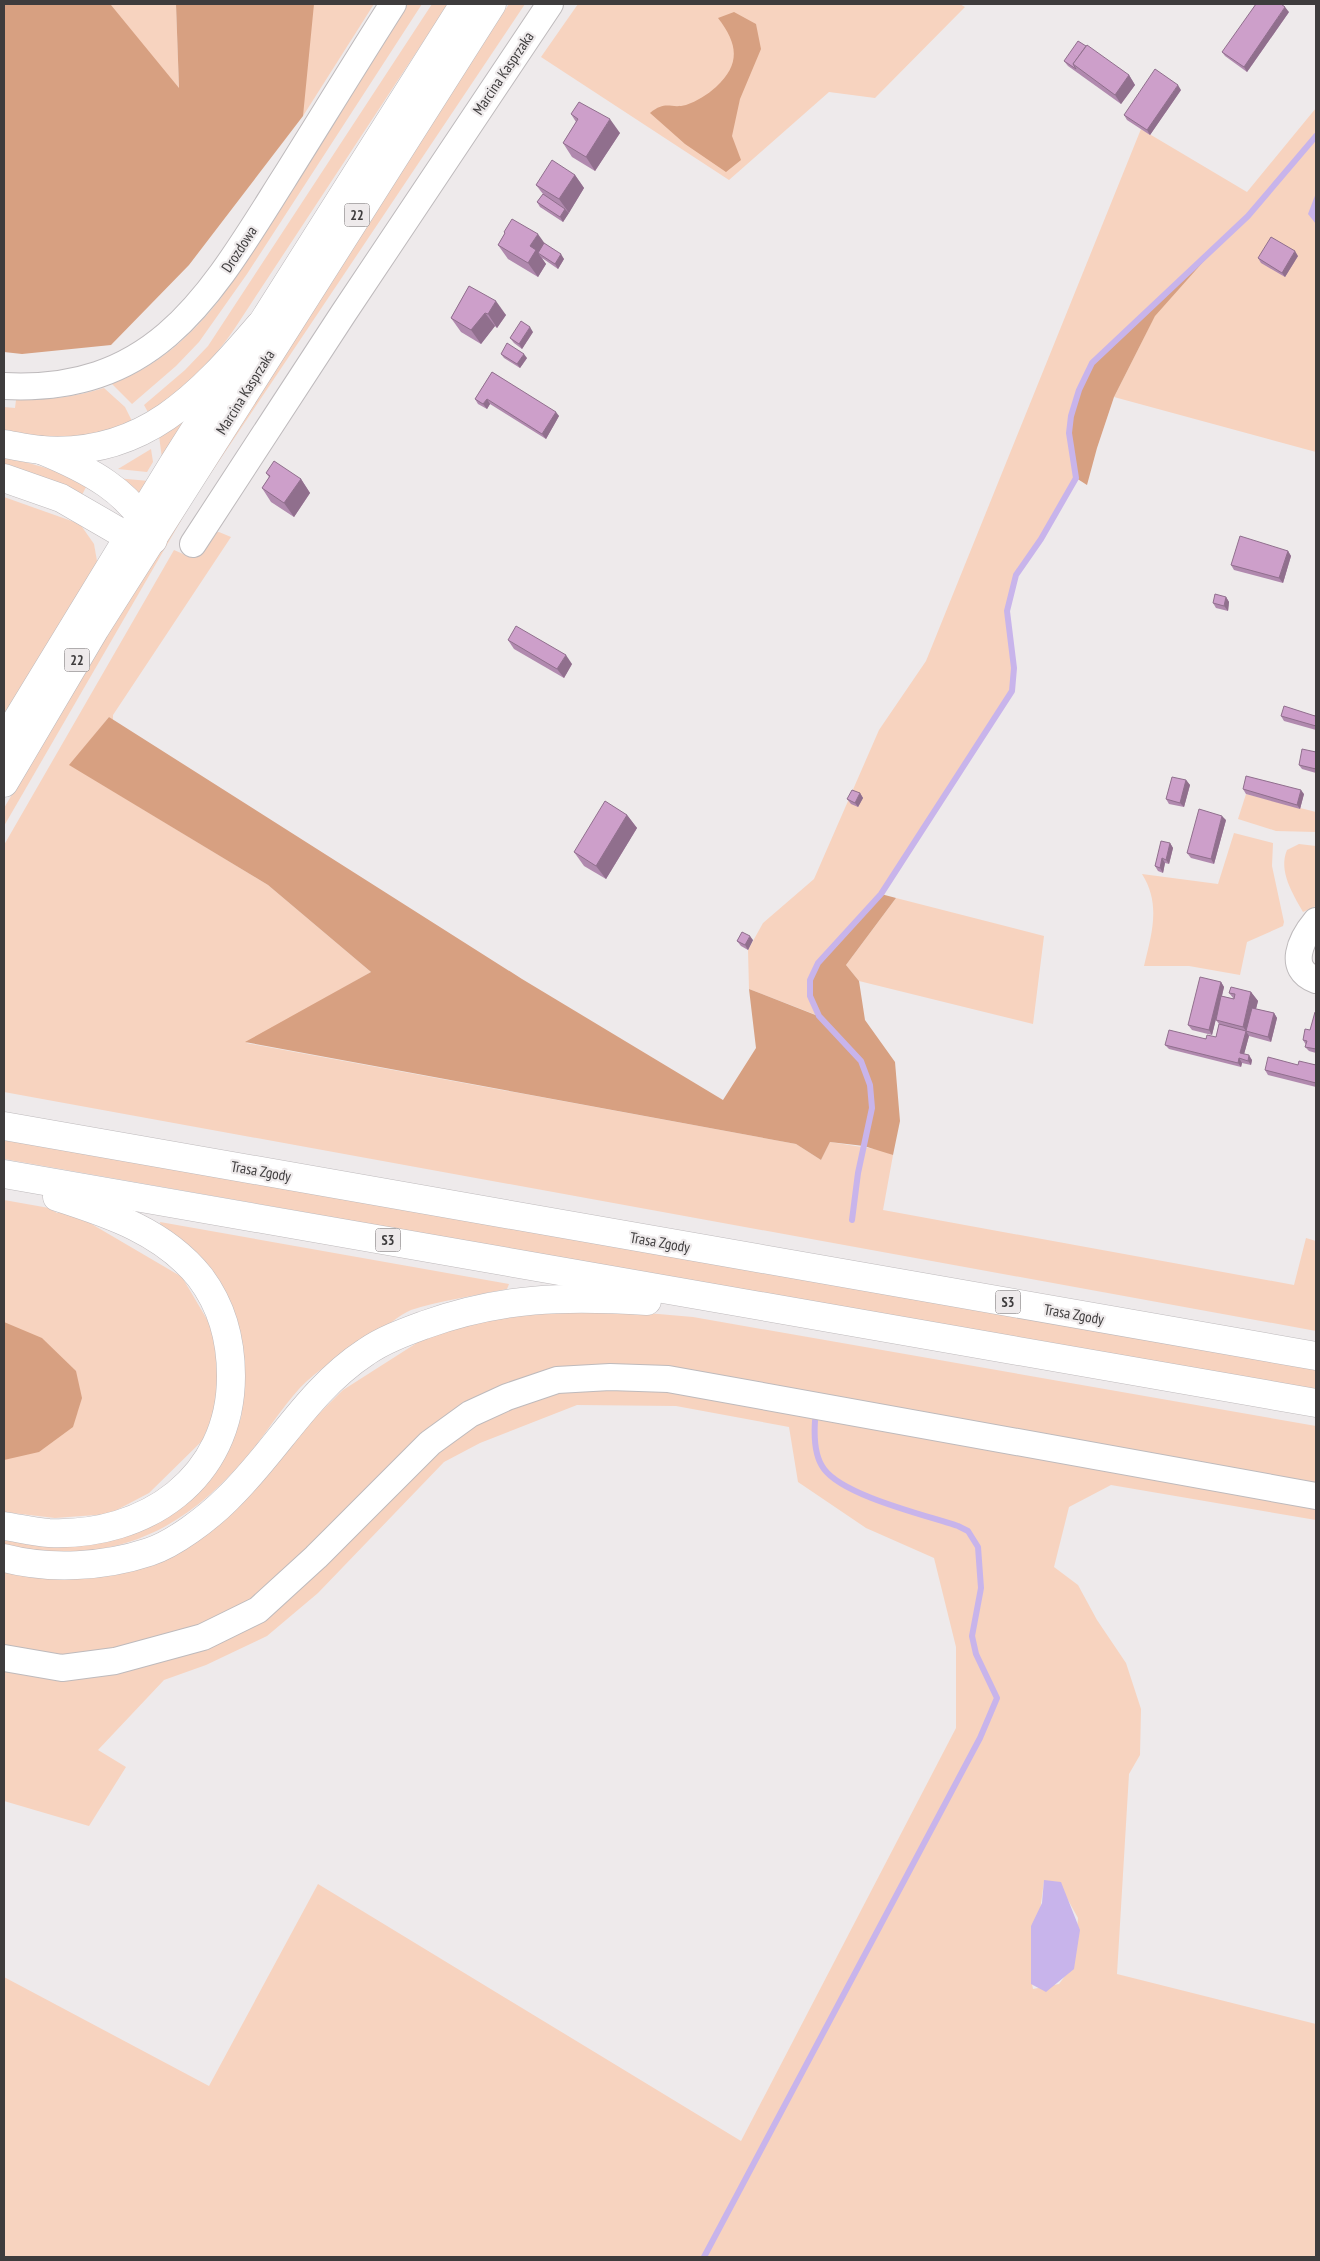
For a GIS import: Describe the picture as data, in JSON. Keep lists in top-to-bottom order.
{
  "streets": {
    "main road": [
      "Marcina Kasprzaka",
      "22",
      "Trasa Zgody",
      "S3"
    ],
    "street": ["Drozdowa"]
  }
}
